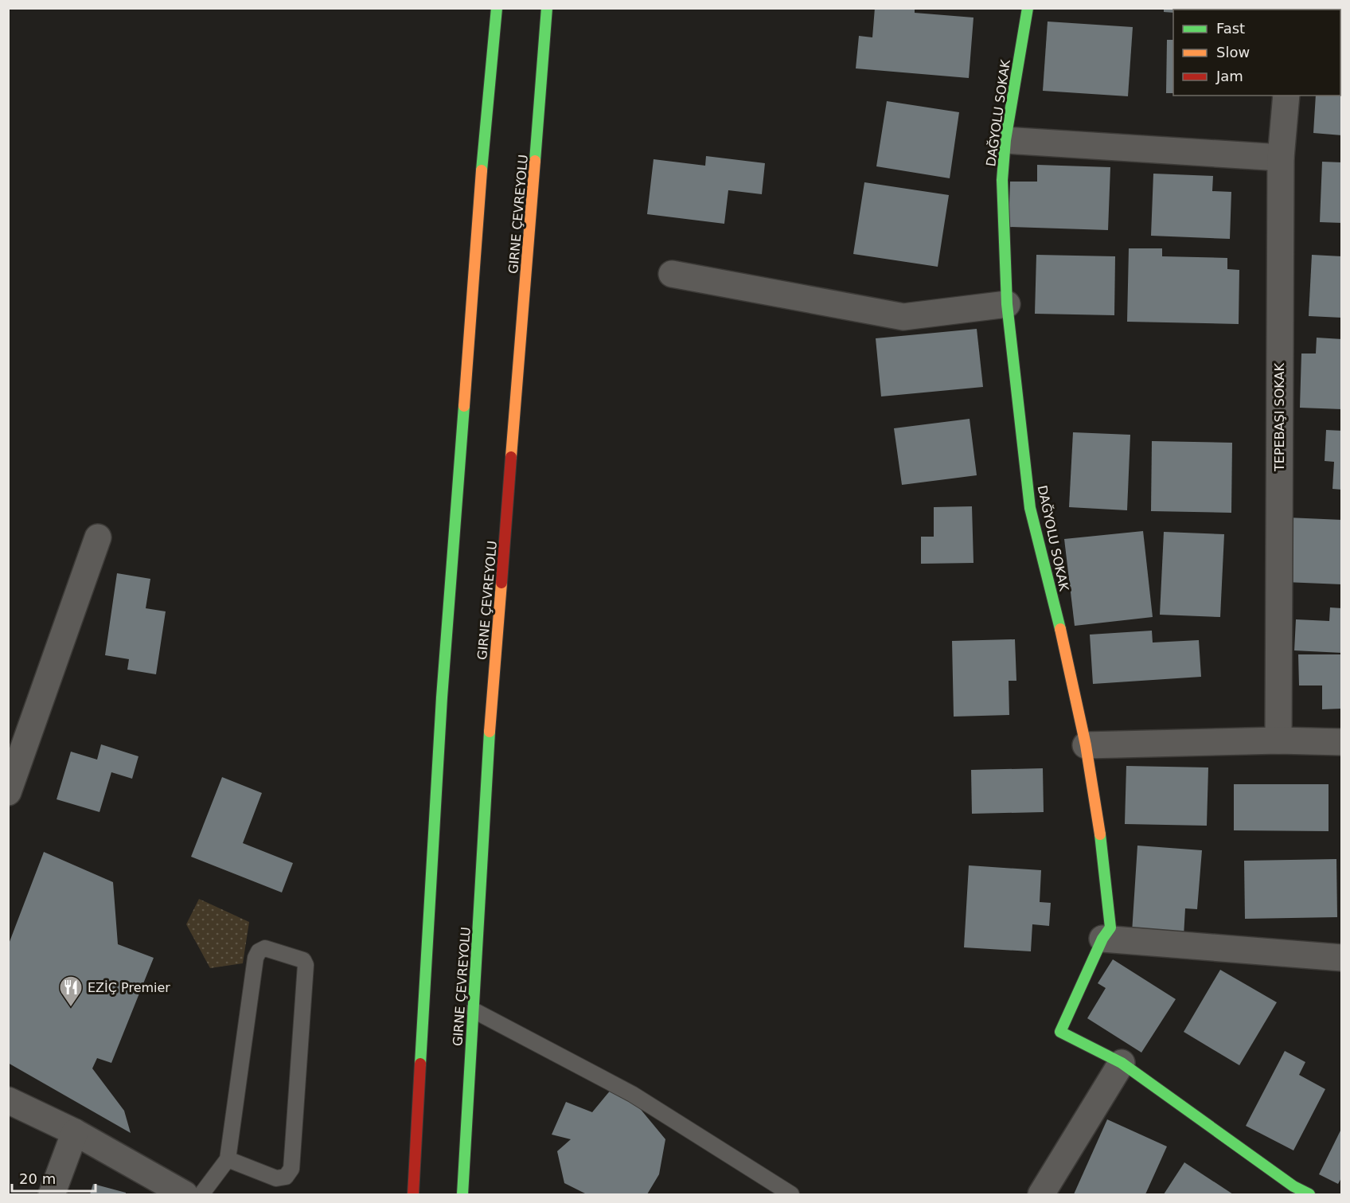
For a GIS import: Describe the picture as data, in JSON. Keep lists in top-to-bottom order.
{
  "streets": {
    "main road": ["DAĞYOLU SOKAK", "GIRNE ÇEVREYOLU"]
  },
  "places": {
    "restaurant": ["EZİÇ Premier"]
  },
  "legend": ["Fast", "Slow", "Jam"],
  "scale_bar": "20 m"
}
